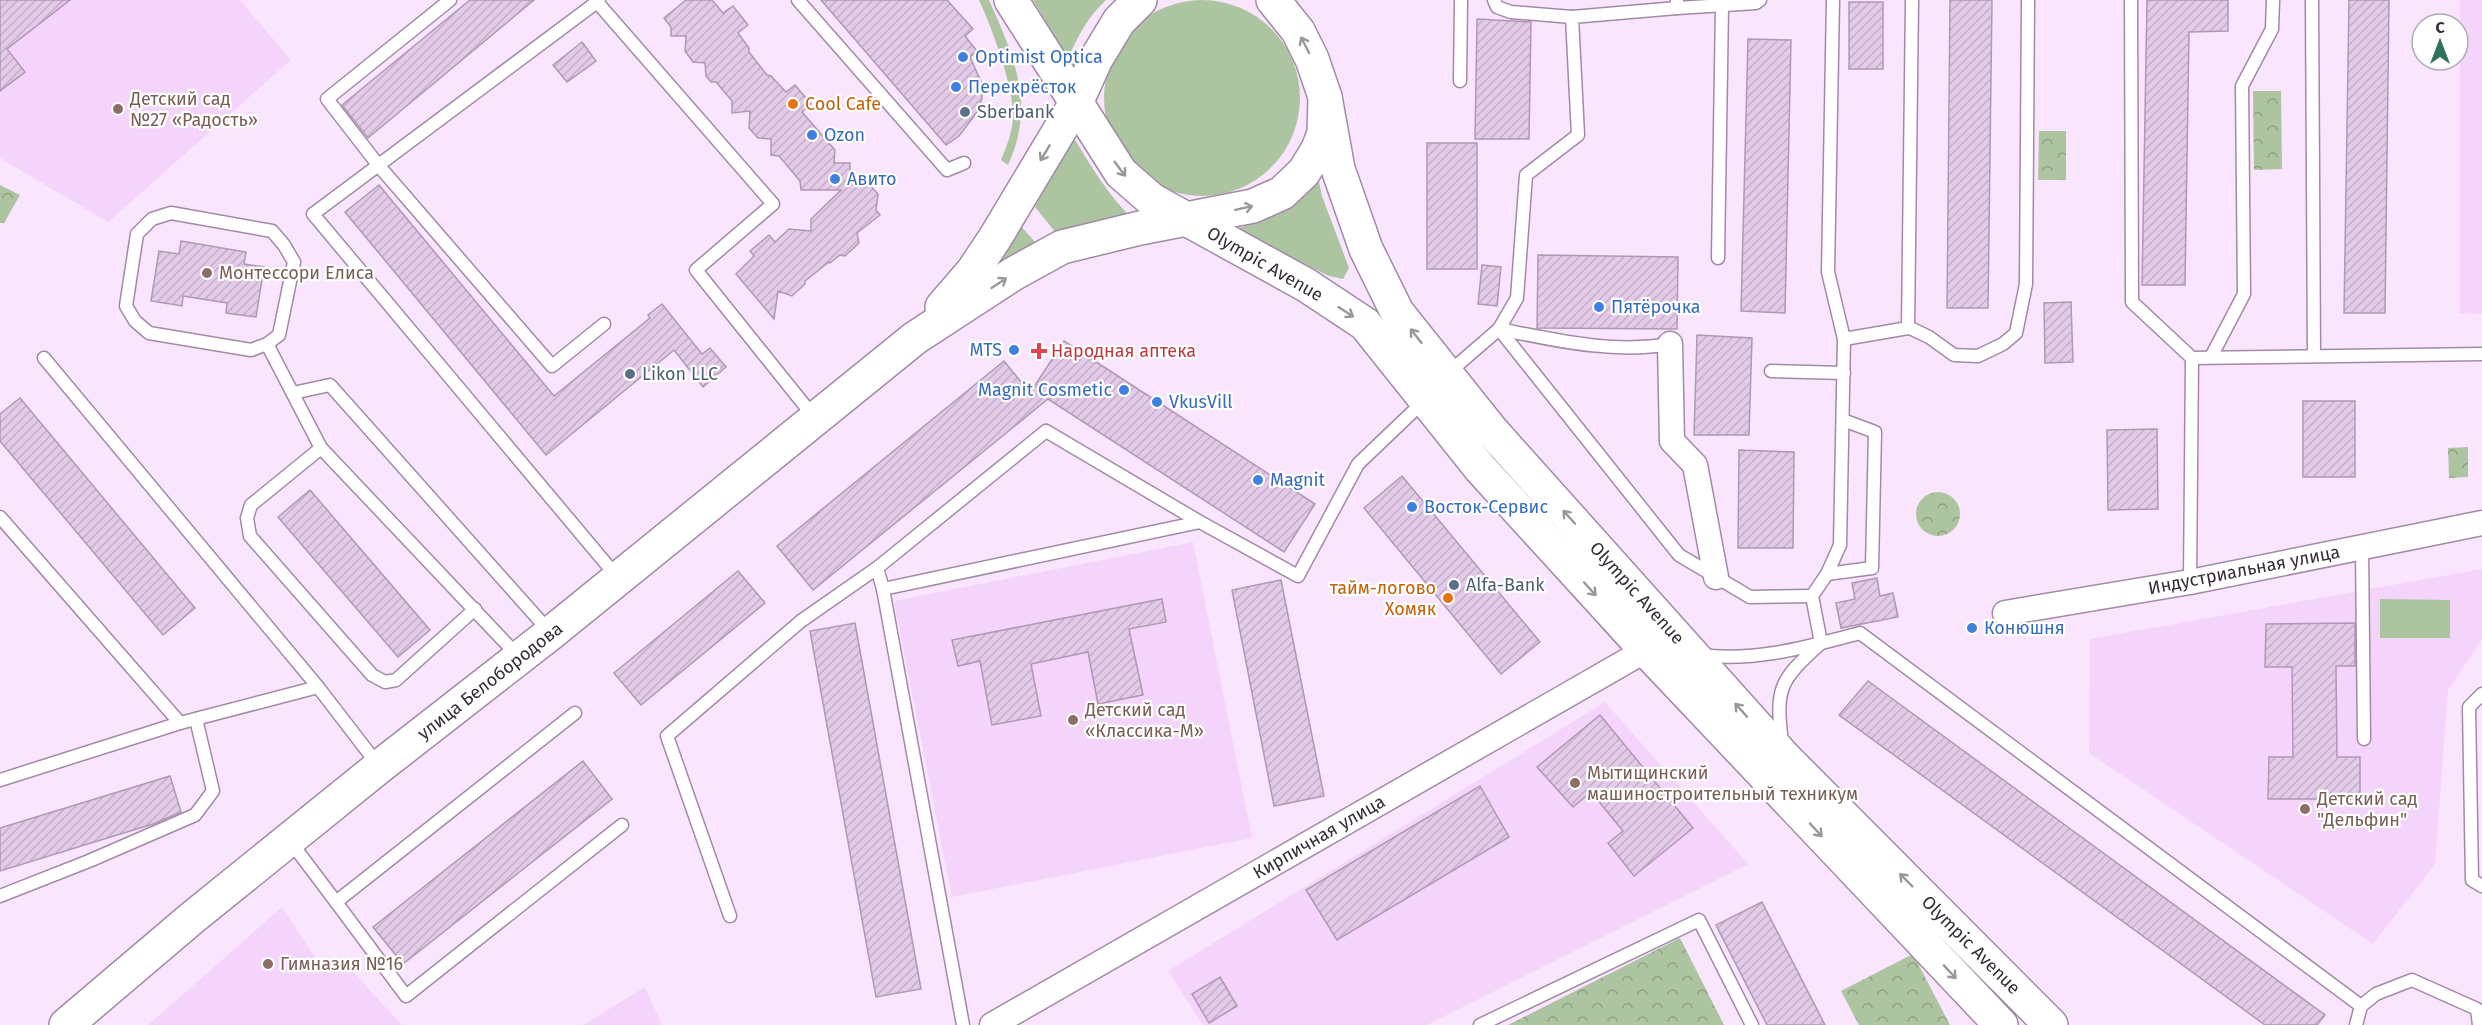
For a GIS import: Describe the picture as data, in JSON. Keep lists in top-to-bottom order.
{
  "streets": {
    "main road": ["Olympic Avenue", "улица Белобородова"],
    "street": ["Индустриальная улица", "Кирпичная улица"]
  },
  "crossings": [
    ["Olympic Avenue", "Кирпичная улица"]
  ],
  "places": {
    "other": [
      "Optimist Optica",
      "Перекрёсток",
      "Cool Cafe",
      "Детский сад №27 «Радость»",
      "Sberbank",
      "Ozon",
      "Авито",
      "Монтессори Елиса",
      "Пятёрочка",
      "MTS",
      "Likon LLC",
      "Magnit Cosmetic",
      "VkusVill",
      "Magnit",
      "Восток-Сервис",
      "Alfa-Bank",
      "тайм-логово Хомяк",
      "Конюшня",
      "Детский сад «Классика-М»",
      "Мытищинский машиностроительный техникум",
      "Детский сад \"Дельфин\"",
      "Гимназия №16"
    ],
    "health": ["Народная аптека"]
  },
  "north": "top"
}
